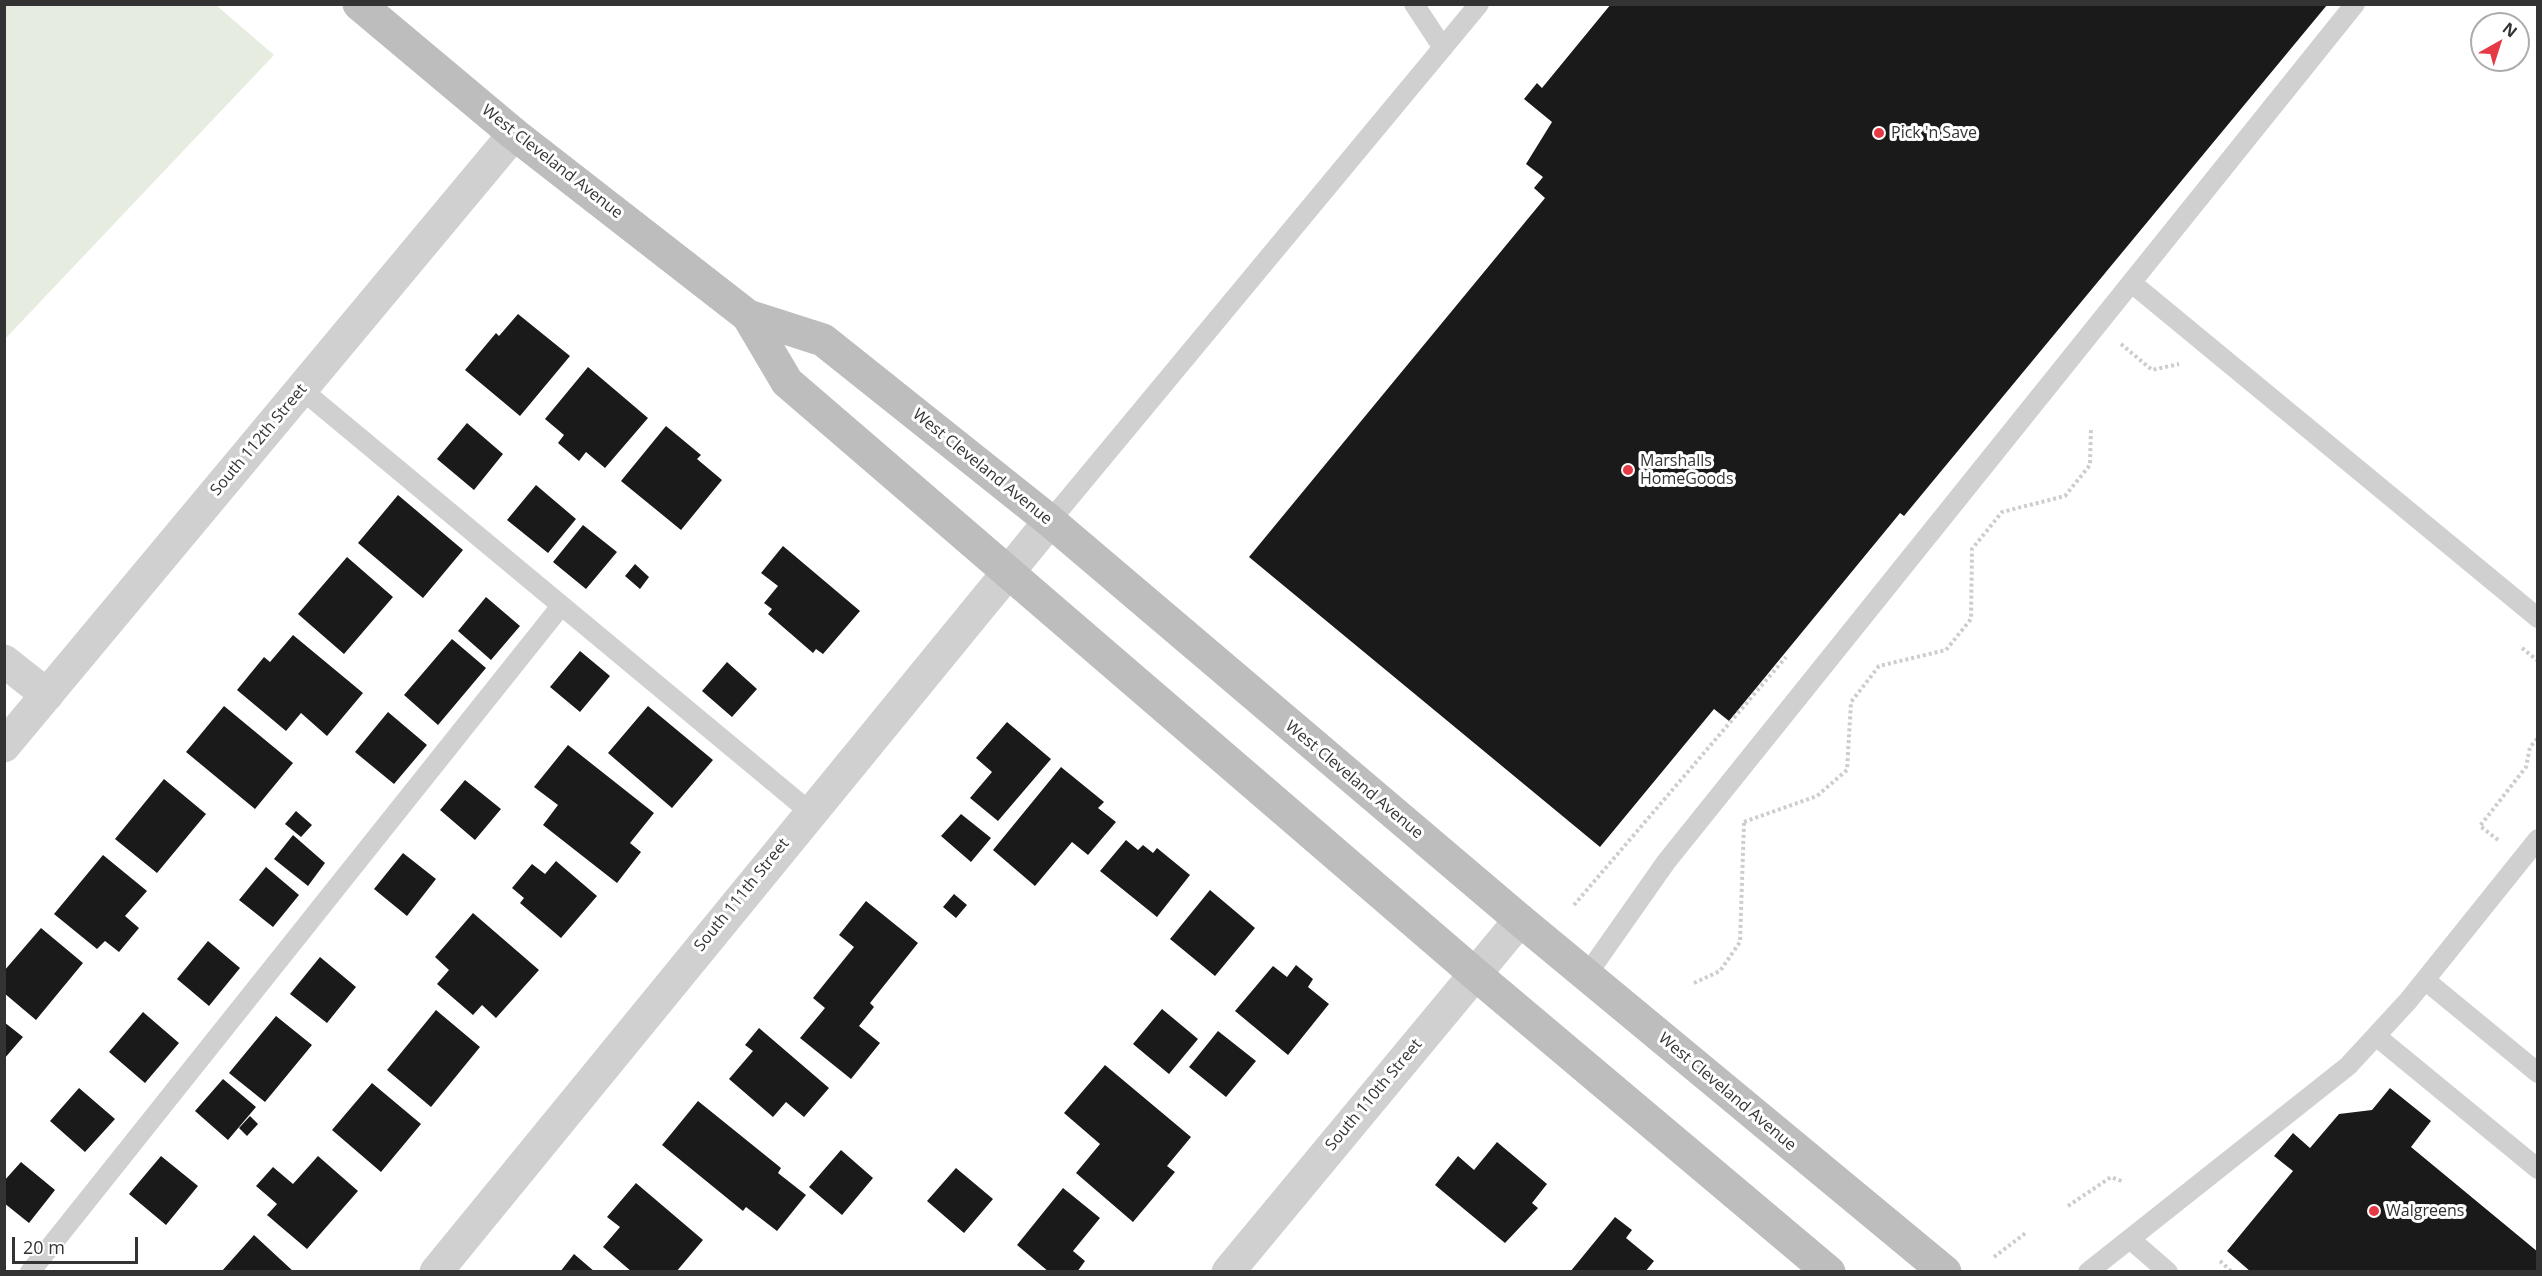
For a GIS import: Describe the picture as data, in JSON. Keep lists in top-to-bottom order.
{
  "streets": {
    "main road": ["West Cleveland Avenue"],
    "street": ["South 112th Street", "South 111th Street", "South 110th Street"]
  },
  "crossings": [
    ["West Cleveland Avenue", "South 112th Street"],
    ["West Cleveland Avenue", "South 111th Street"],
    ["West Cleveland Avenue", "South 110th Street"]
  ],
  "places": ["Pick 'n Save", "Marshalls HomeGoods", "Walgreens"],
  "scale_bar": "20 m",
  "north": "top right"
}
